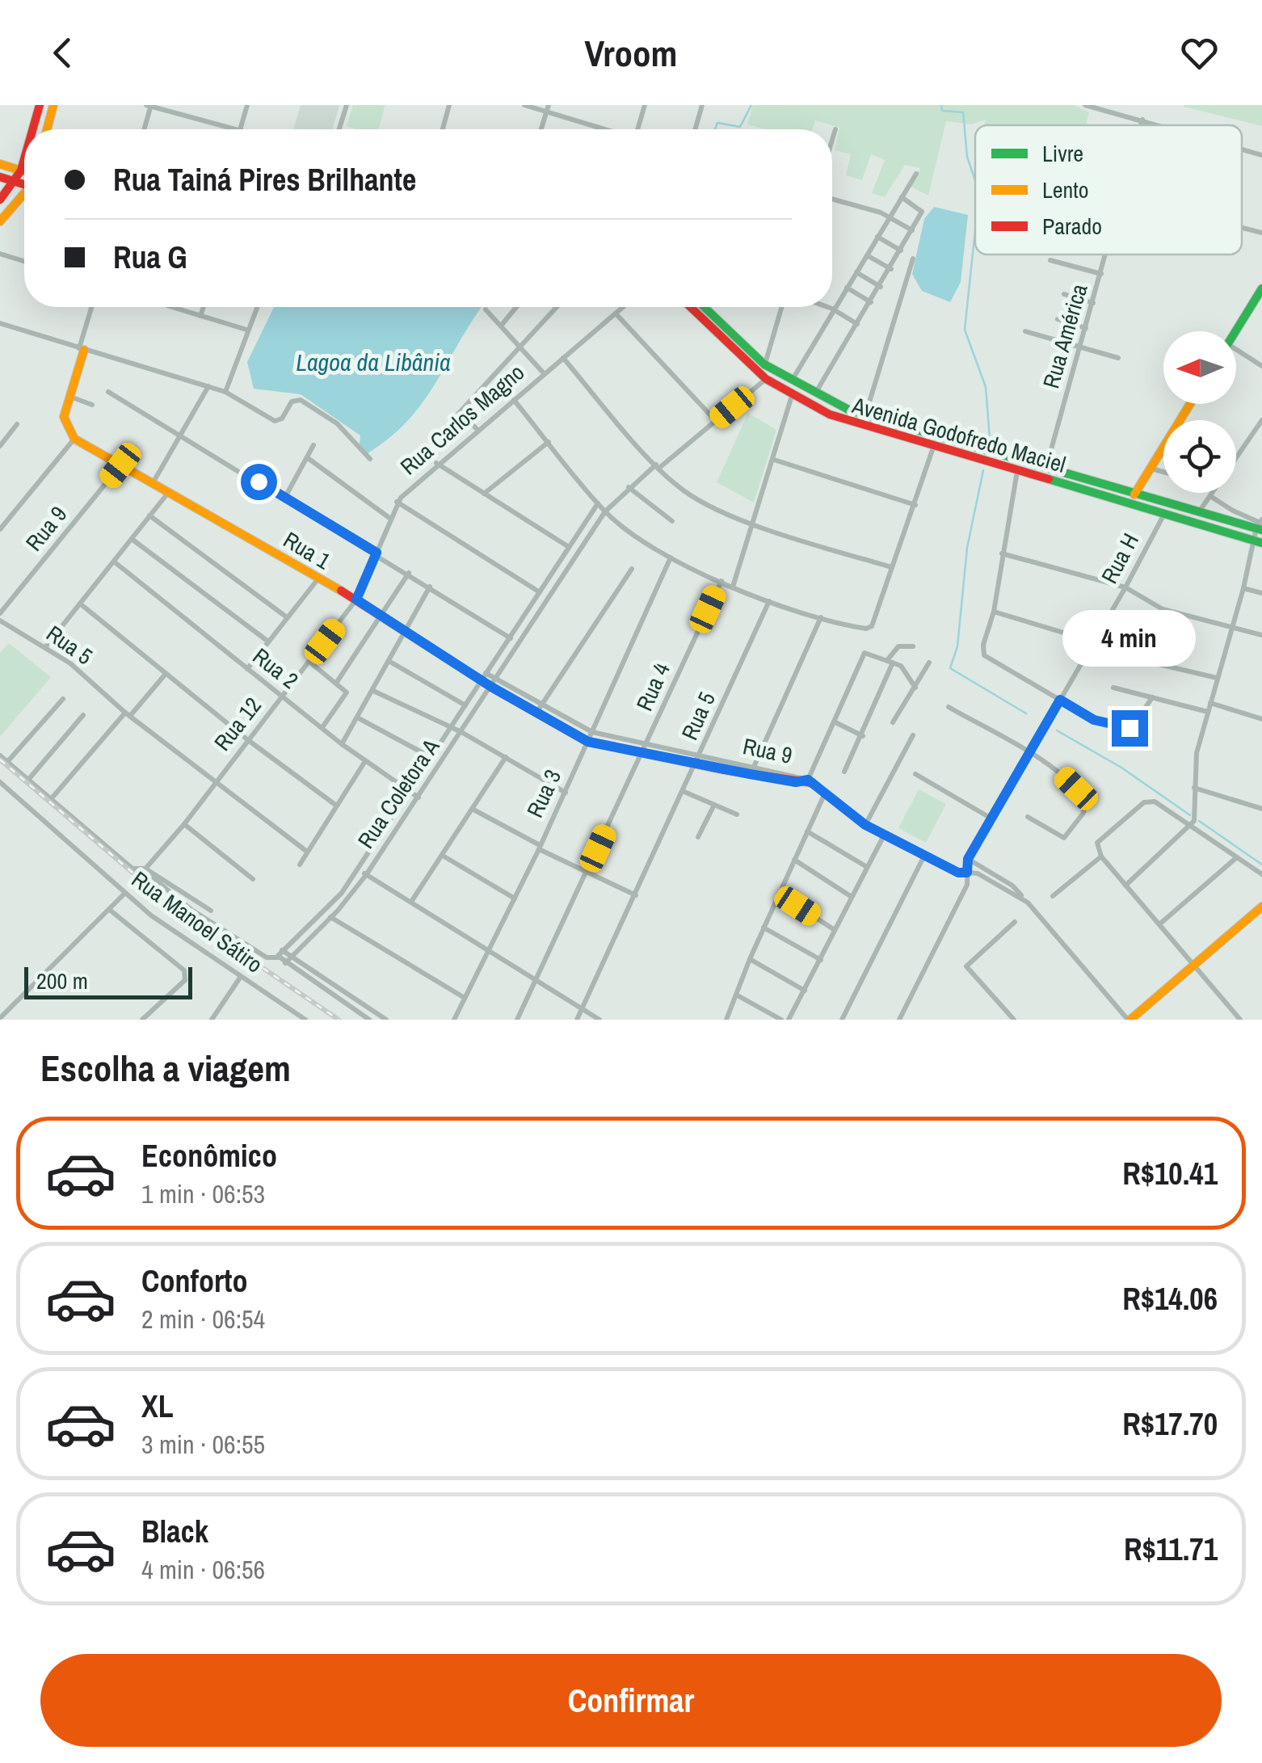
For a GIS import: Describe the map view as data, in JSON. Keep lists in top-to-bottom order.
{
  "streets": {
    "main road": ["Avenida Godofredo Maciel", "Rua 9", "Rua 1"],
    "street": [
      "Rua América",
      "Rua Carlos Magno",
      "Rua H",
      "Rua 5",
      "Rua 2",
      "Rua 4",
      "Rua 12",
      "Rua Coletora A",
      "Rua 3",
      "Rua Manoel Sátiro"
    ]
  },
  "crossings": [
    ["Rua América", "Avenida Godofredo Maciel"],
    ["Rua Carlos Magno", "Rua 1"],
    ["Rua Carlos Magno", "Rua 12"],
    ["Avenida Godofredo Maciel", "Rua H"],
    ["Avenida Godofredo Maciel", "Rua Coletora A"],
    ["Rua 9", "Rua 1"],
    ["Rua 9", "Rua 5"],
    ["Rua 9", "Rua 4"],
    ["Rua 9", "Rua Coletora A"],
    ["Rua 9", "Rua 3"],
    ["Rua 1", "Rua 12"],
    ["Rua 1", "Rua Coletora A"],
    ["Rua 5", "Rua 12"],
    ["Rua 2", "Rua 12"],
    ["Rua 2", "Rua Coletora A"]
  ],
  "water": ["Lagoa da Libânia"],
  "legend": ["Livre", "Lento", "Parado"],
  "scale_bar": "200 m",
  "north": "left",
  "page": {
    "header": "Vroom",
    "banner": ["Rua Tainá Pires Brilhante", "Rua G"],
    "bubble": "4 min",
    "scale": "200 m",
    "heading": "Escolha a viagem",
    "list": [
      {
        "name": "Econômico",
        "note": "1 min · 06:53",
        "value": "R$10.41"
      },
      {
        "name": "Conforto",
        "note": "2 min · 06:54",
        "value": "R$14.06"
      },
      {
        "name": "XL",
        "note": "3 min · 06:55",
        "value": "R$17.70"
      },
      {
        "name": "Black",
        "note": "4 min · 06:56",
        "value": "R$11.71"
      }
    ],
    "buttons": "Confirmar"
  }
}
